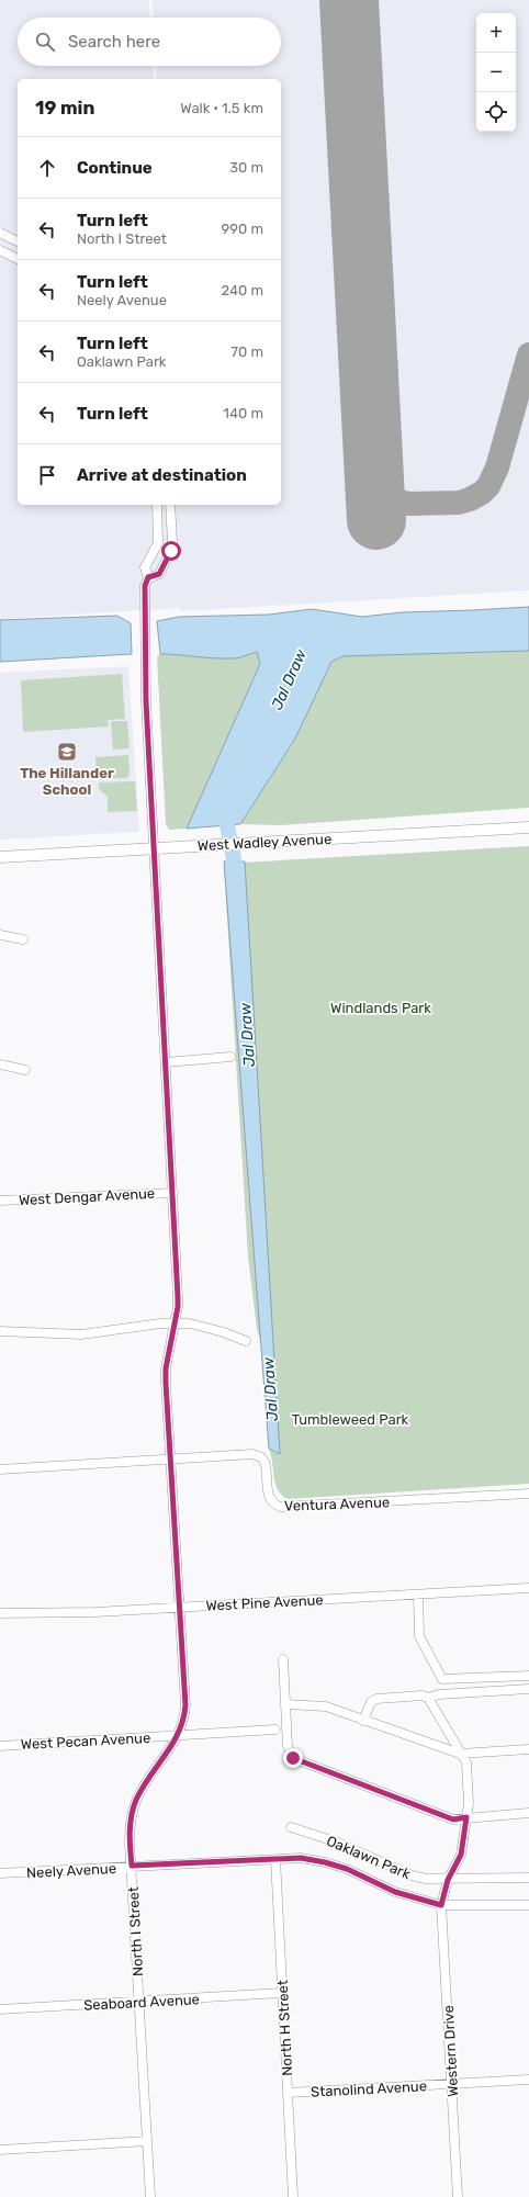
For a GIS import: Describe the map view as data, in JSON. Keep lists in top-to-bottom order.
{
  "streets": {
    "main road": ["West Wadley Avenue"],
    "street": [
      "West Dengar Avenue",
      "Ventura Avenue",
      "West Pine Avenue",
      "West Pecan Avenue",
      "Oaklawn Park",
      "Neely Avenue",
      "North I Street",
      "Seaboard Avenue",
      "North H Street",
      "Western Drive",
      "Stanolind Avenue"
    ]
  },
  "crossings": [
    ["West Wadley Avenue", "North I Street"],
    ["West Dengar Avenue", "North I Street"],
    ["Ventura Avenue", "North I Street"],
    ["West Pine Avenue", "North I Street"],
    ["West Pecan Avenue", "North I Street"],
    ["Neely Avenue", "North I Street"],
    ["Neely Avenue", "North H Street"],
    ["Neely Avenue", "Western Drive"],
    ["North I Street", "Seaboard Avenue"],
    ["Seaboard Avenue", "North H Street"],
    ["North H Street", "Stanolind Avenue"],
    ["Western Drive", "Stanolind Avenue"]
  ],
  "water": ["Jal Draw"],
  "parks": ["Windlands Park", "Tumbleweed Park"],
  "places": {
    "school or university": ["The Hillander School"]
  },
  "page": {
    "map_buttons": ["+", "−"],
    "search": "Search here",
    "heading": ["19 min", "Walk · 1.5 km"],
    "list": [
      ["Continue", "30 m"],
      ["Turn left", "North I Street", "990 m"],
      ["Turn left", "Neely Avenue", "240 m"],
      ["Turn left", "Oaklawn Park", "70 m"],
      ["Turn left", "140 m"],
      "Arrive at destination"
    ]
  }
}
